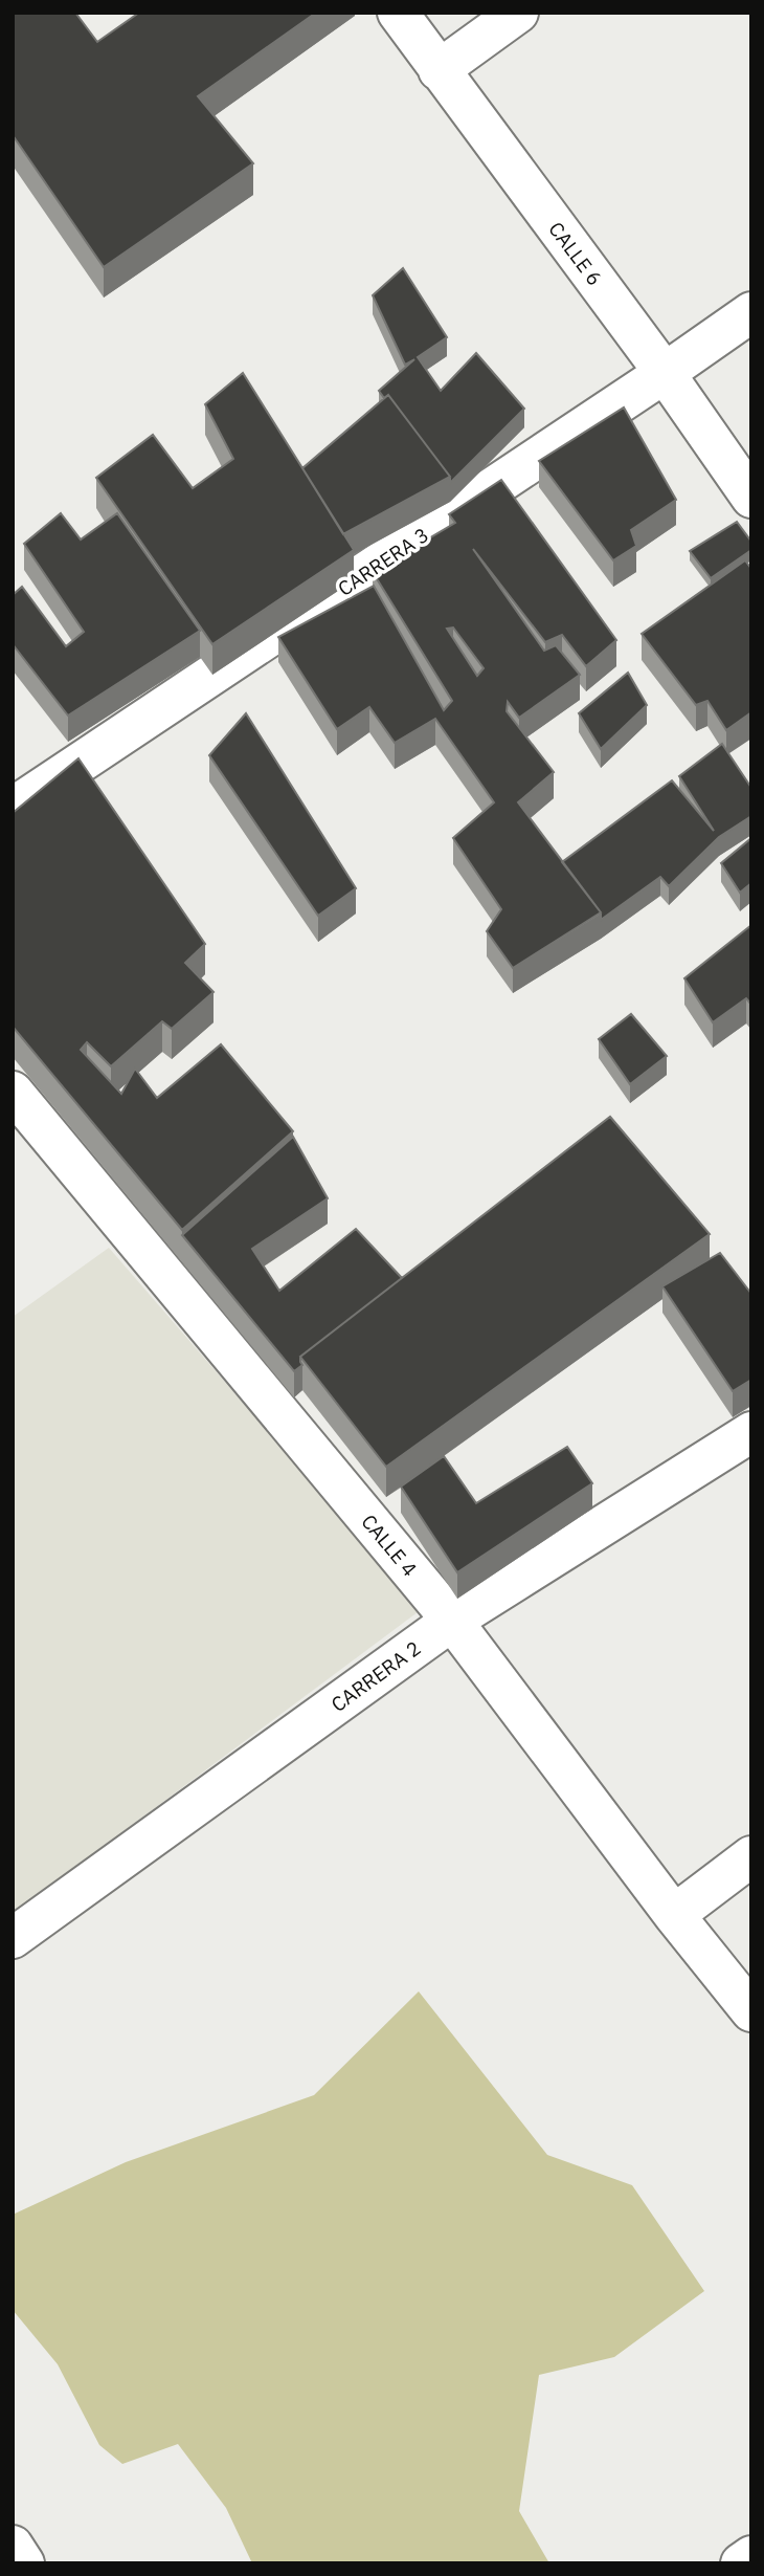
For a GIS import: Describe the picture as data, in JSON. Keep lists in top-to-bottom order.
{
  "streets": {
    "street": [
      "CALLE 6",
      "CARRERA 3",
      "CALLE 4",
      "CARRERA 2"
    ]
  },
  "crossings": [
    ["CALLE 6", "CARRERA 3"],
    ["CALLE 4", "CARRERA 2"]
  ]
}
